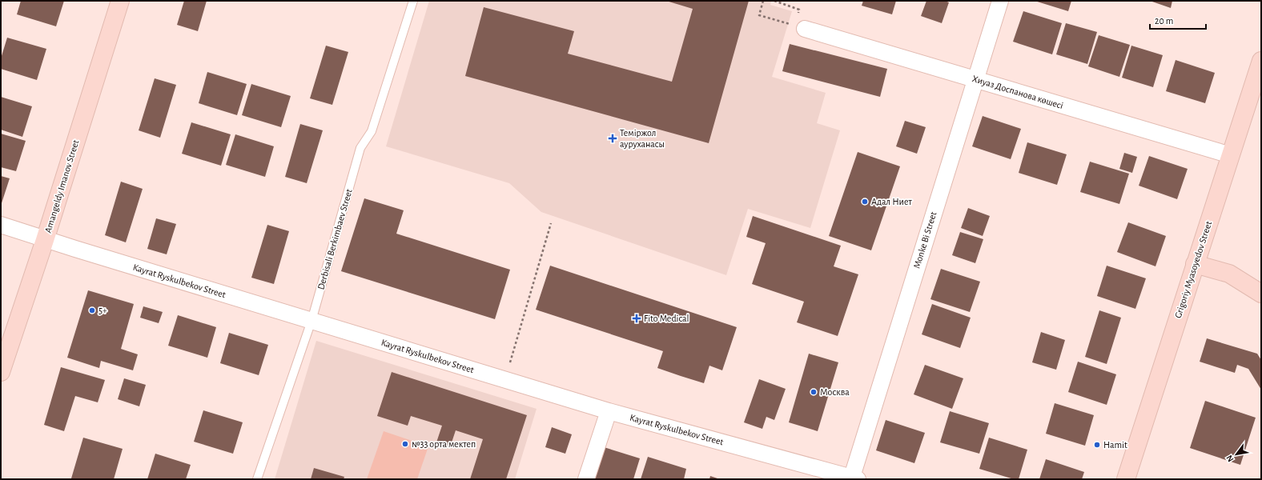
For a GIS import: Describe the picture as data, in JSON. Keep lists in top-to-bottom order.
{
  "streets": {
    "main road": ["Amangeldy Imanov Street", "Grigoriy Myasoyedov Street"],
    "street": ["Хиуаз Доспанова көшесі", "Monke Bi Street", "Kayrat Ryskulbekov Street"],
    "lane": ["Derbisali Berkimbaev Street"]
  },
  "crossings": [
    ["Хиуаз Доспанова көшесі", "Monke Bi Street"],
    ["Хиуаз Доспанова көшесі", "Grigoriy Myasoyedov Street"],
    ["Amangeldy Imanov Street", "Kayrat Ryskulbekov Street"],
    ["Derbisali Berkimbaev Street", "Kayrat Ryskulbekov Street"],
    ["Monke Bi Street", "Kayrat Ryskulbekov Street"]
  ],
  "places": {
    "health": ["Теміржол ауруханасы", "Fito Medical"],
    "other": [
      "Адал Ниет",
      "5+",
      "Москва",
      "№33 орта мектеп",
      "Hamit"
    ]
  },
  "scale_bar": "20 m",
  "north": "bottom left"
}
